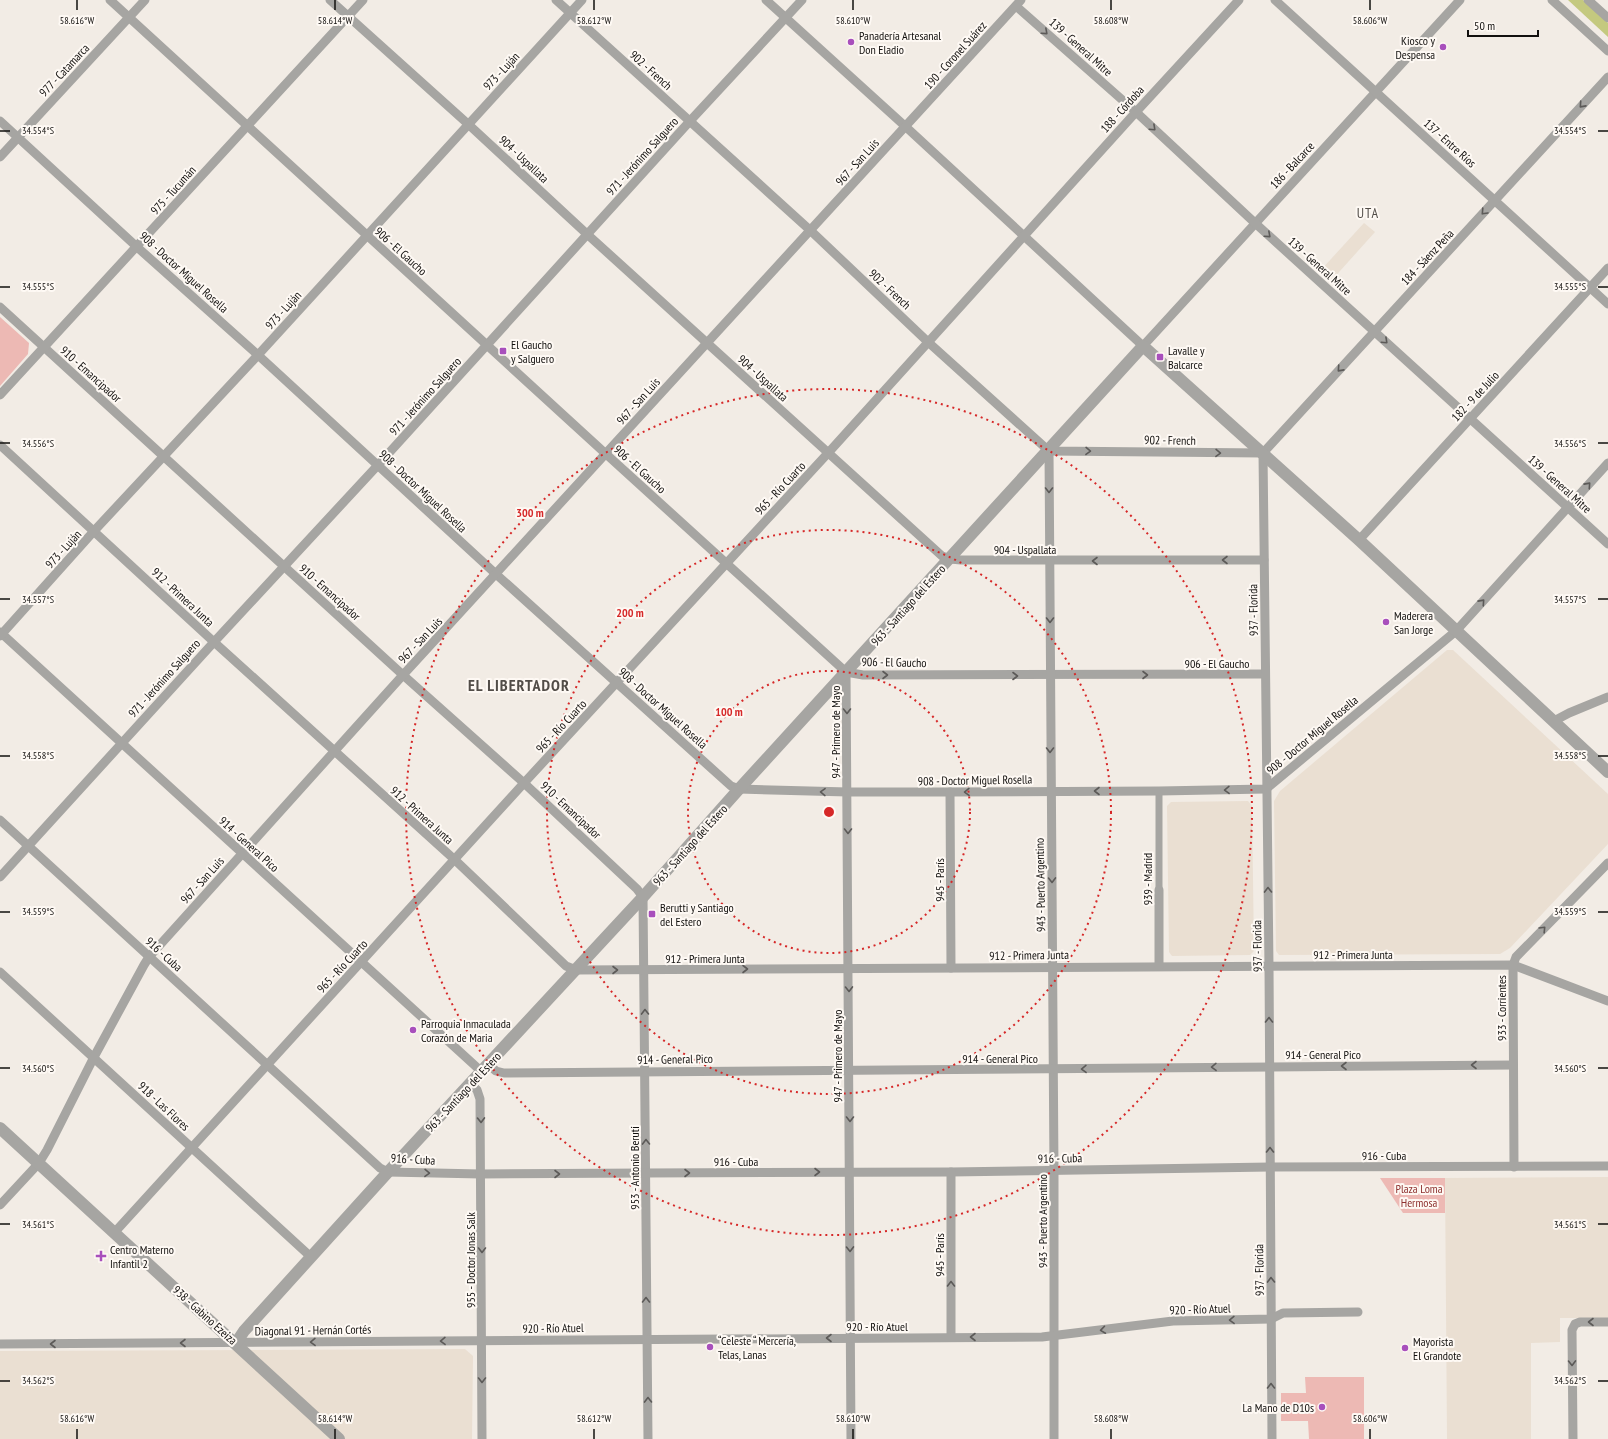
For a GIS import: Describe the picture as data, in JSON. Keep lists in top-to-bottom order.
{
  "streets": {
    "street": [
      "139 - General Mitre",
      "190 - Coronel Suárez",
      "977 - Catamarca",
      "902 - French",
      "973 - Luján",
      "188 - Córdoba",
      "137 - Entre Ríos",
      "971 - Jerónimo Salguero",
      "904 - Uspallata",
      "967 - San Luis",
      "186 - Balcarce",
      "975 - Tucumán",
      "906 - El Gaucho",
      "184 - Sáenz Peña",
      "908 - Doctor Miguel Rosella",
      "910 - Emancipador",
      "182 - 9 de Julio",
      "965 - Río Cuarto",
      "912 - Primera Junta",
      "963 - Santiago del Estero",
      "937 - Florida",
      "947 - Primero de Mayo",
      "914 - General Pico",
      "939 - Madrid",
      "945 - París",
      "943 - Puerto Argentino",
      "916 - Cuba",
      "933 - Corrientes",
      "918 - Las Flores",
      "953 - Antonio Beruti",
      "955 - Doctor Jonas Salk",
      "920 - Río Atuel",
      "938 - Gabino Ezeiza",
      "Diagonal 91 - Hernán Cortés"
    ]
  },
  "crossings": [
    ["139 - General Mitre", "190 - Coronel Suárez"],
    ["139 - General Mitre", "188 - Córdoba"],
    ["139 - General Mitre", "186 - Balcarce"],
    ["139 - General Mitre", "184 - Sáenz Peña"],
    ["139 - General Mitre", "908 - Doctor Miguel Rosella"],
    ["139 - General Mitre", "182 - 9 de Julio"],
    ["190 - Coronel Suárez", "967 - San Luis"],
    ["977 - Catamarca", "906 - El Gaucho"],
    ["977 - Catamarca", "908 - Doctor Miguel Rosella"],
    ["902 - French", "973 - Luján"],
    ["902 - French", "971 - Jerónimo Salguero"],
    ["902 - French", "967 - San Luis"],
    ["902 - French", "184 - Sáenz Peña"],
    ["902 - French", "965 - Río Cuarto"],
    ["902 - French", "963 - Santiago del Estero"],
    ["902 - French", "937 - Florida"],
    ["902 - French", "943 - Puerto Argentino"],
    ["973 - Luján", "904 - Uspallata"],
    ["973 - Luján", "906 - El Gaucho"],
    ["973 - Luján", "908 - Doctor Miguel Rosella"],
    ["973 - Luján", "910 - Emancipador"],
    ["973 - Luján", "912 - Primera Junta"],
    ["973 - Luján", "914 - General Pico"],
    ["188 - Córdoba", "965 - Río Cuarto"],
    ["137 - Entre Ríos", "186 - Balcarce"],
    ["137 - Entre Ríos", "184 - Sáenz Peña"],
    ["137 - Entre Ríos", "182 - 9 de Julio"],
    ["971 - Jerónimo Salguero", "904 - Uspallata"],
    ["971 - Jerónimo Salguero", "906 - El Gaucho"],
    ["971 - Jerónimo Salguero", "908 - Doctor Miguel Rosella"],
    ["971 - Jerónimo Salguero", "910 - Emancipador"],
    ["971 - Jerónimo Salguero", "912 - Primera Junta"],
    ["971 - Jerónimo Salguero", "914 - General Pico"],
    ["971 - Jerónimo Salguero", "916 - Cuba"],
    ["904 - Uspallata", "967 - San Luis"],
    ["904 - Uspallata", "975 - Tucumán"],
    ["904 - Uspallata", "965 - Río Cuarto"],
    ["904 - Uspallata", "963 - Santiago del Estero"],
    ["904 - Uspallata", "937 - Florida"],
    ["904 - Uspallata", "943 - Puerto Argentino"],
    ["967 - San Luis", "906 - El Gaucho"],
    ["967 - San Luis", "908 - Doctor Miguel Rosella"],
    ["967 - San Luis", "910 - Emancipador"],
    ["967 - San Luis", "912 - Primera Junta"],
    ["967 - San Luis", "914 - General Pico"],
    ["967 - San Luis", "916 - Cuba"],
    ["967 - San Luis", "918 - Las Flores"],
    ["967 - San Luis", "938 - Gabino Ezeiza"],
    ["186 - Balcarce", "963 - Santiago del Estero"],
    ["975 - Tucumán", "906 - El Gaucho"],
    ["975 - Tucumán", "908 - Doctor Miguel Rosella"],
    ["975 - Tucumán", "910 - Emancipador"],
    ["906 - El Gaucho", "965 - Río Cuarto"],
    ["906 - El Gaucho", "963 - Santiago del Estero"],
    ["906 - El Gaucho", "937 - Florida"],
    ["906 - El Gaucho", "947 - Primero de Mayo"],
    ["906 - El Gaucho", "943 - Puerto Argentino"],
    ["184 - Sáenz Peña", "937 - Florida"],
    ["908 - Doctor Miguel Rosella", "965 - Río Cuarto"],
    ["908 - Doctor Miguel Rosella", "963 - Santiago del Estero"],
    ["908 - Doctor Miguel Rosella", "937 - Florida"],
    ["908 - Doctor Miguel Rosella", "947 - Primero de Mayo"],
    ["908 - Doctor Miguel Rosella", "939 - Madrid"],
    ["908 - Doctor Miguel Rosella", "945 - París"],
    ["908 - Doctor Miguel Rosella", "943 - Puerto Argentino"],
    ["910 - Emancipador", "965 - Río Cuarto"],
    ["910 - Emancipador", "963 - Santiago del Estero"],
    ["910 - Emancipador", "953 - Antonio Beruti"],
    ["965 - Río Cuarto", "912 - Primera Junta"],
    ["965 - Río Cuarto", "914 - General Pico"],
    ["965 - Río Cuarto", "916 - Cuba"],
    ["965 - Río Cuarto", "918 - Las Flores"],
    ["965 - Río Cuarto", "938 - Gabino Ezeiza"],
    ["912 - Primera Junta", "963 - Santiago del Estero"],
    ["912 - Primera Junta", "937 - Florida"],
    ["912 - Primera Junta", "947 - Primero de Mayo"],
    ["912 - Primera Junta", "939 - Madrid"],
    ["912 - Primera Junta", "945 - París"],
    ["912 - Primera Junta", "943 - Puerto Argentino"],
    ["912 - Primera Junta", "933 - Corrientes"],
    ["912 - Primera Junta", "953 - Antonio Beruti"],
    ["963 - Santiago del Estero", "947 - Primero de Mayo"],
    ["963 - Santiago del Estero", "914 - General Pico"],
    ["963 - Santiago del Estero", "943 - Puerto Argentino"],
    ["963 - Santiago del Estero", "916 - Cuba"],
    ["963 - Santiago del Estero", "918 - Las Flores"],
    ["963 - Santiago del Estero", "953 - Antonio Beruti"],
    ["963 - Santiago del Estero", "955 - Doctor Jonas Salk"],
    ["963 - Santiago del Estero", "938 - Gabino Ezeiza"],
    ["963 - Santiago del Estero", "Diagonal 91 - Hernán Cortés"],
    ["937 - Florida", "914 - General Pico"],
    ["937 - Florida", "916 - Cuba"],
    ["937 - Florida", "920 - Río Atuel"],
    ["947 - Primero de Mayo", "914 - General Pico"],
    ["947 - Primero de Mayo", "916 - Cuba"],
    ["947 - Primero de Mayo", "920 - Río Atuel"],
    ["914 - General Pico", "943 - Puerto Argentino"],
    ["914 - General Pico", "933 - Corrientes"],
    ["914 - General Pico", "953 - Antonio Beruti"],
    ["945 - París", "916 - Cuba"],
    ["945 - París", "920 - Río Atuel"],
    ["943 - Puerto Argentino", "916 - Cuba"],
    ["943 - Puerto Argentino", "920 - Río Atuel"],
    ["916 - Cuba", "933 - Corrientes"],
    ["916 - Cuba", "953 - Antonio Beruti"],
    ["916 - Cuba", "955 - Doctor Jonas Salk"],
    ["953 - Antonio Beruti", "920 - Río Atuel"],
    ["955 - Doctor Jonas Salk", "920 - Río Atuel"],
    ["955 - Doctor Jonas Salk", "Diagonal 91 - Hernán Cortés"],
    ["920 - Río Atuel", "Diagonal 91 - Hernán Cortés"],
    ["938 - Gabino Ezeiza", "Diagonal 91 - Hernán Cortés"]
  ],
  "one_way": [
    "139 - General Mitre",
    "184 - Sáenz Peña",
    "937 - Florida",
    "947 - Primero de Mayo",
    "945 - París",
    "943 - Puerto Argentino",
    "953 - Antonio Beruti",
    "955 - Doctor Jonas Salk",
    "920 - Río Atuel",
    "Diagonal 91 - Hernán Cortés"
  ],
  "districts": ["UTA", "EL LIBERTADOR"],
  "parks": ["Plaza Loma Hermosa"],
  "places": {
    "other": [
      "Panadería Artesanal Don Eladio",
      "Kiosco y Despensa",
      "Maderera San Jorge",
      "Parroquia Inmaculada Corazón de Maria",
      "“Celeste “ Mercería, Telas, Lanas",
      "Mayorista El Grandote",
      "La Mano de D10s"
    ],
    "transit": ["El Gaucho y Salguero", "Lavalle y Balcarce", "Berutti y Santiago del Estero"],
    "health": ["Centro Materno Infantil 2"]
  },
  "scale_bar": "50 m",
  "coordinates": [
    "58.616°W",
    "58.614°W",
    "58.612°W",
    "58.610°W",
    "58.608°W",
    "58.606°W",
    "34.554°S",
    "34.555°S",
    "34.556°S",
    "34.557°S",
    "34.558°S",
    "34.559°S",
    "34.560°S",
    "34.561°S",
    "34.562°S"
  ],
  "rings": ["300 m", "200 m", "100 m"]
}
